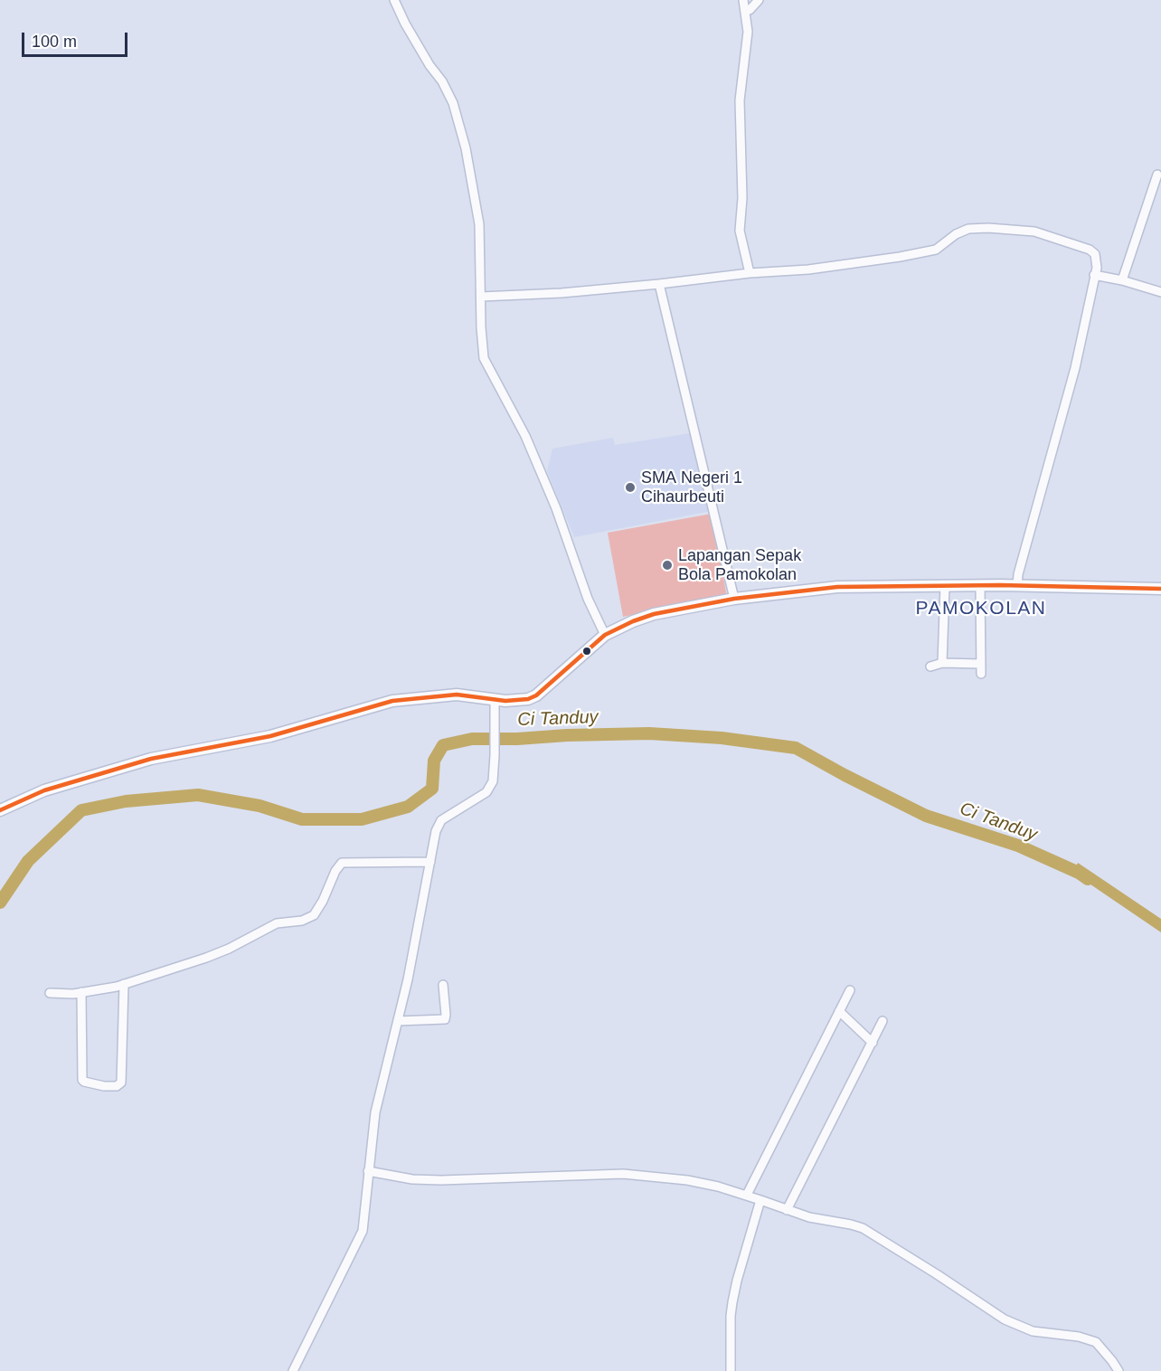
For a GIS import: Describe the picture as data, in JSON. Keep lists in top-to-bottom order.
{
  "districts": ["PAMOKOLAN"],
  "water": ["Ci Tanduy"],
  "places": ["SMA Negeri 1 Cihaurbeuti", "Lapangan Sepak Bola Pamokolan"],
  "scale_bar": "100 m"
}
